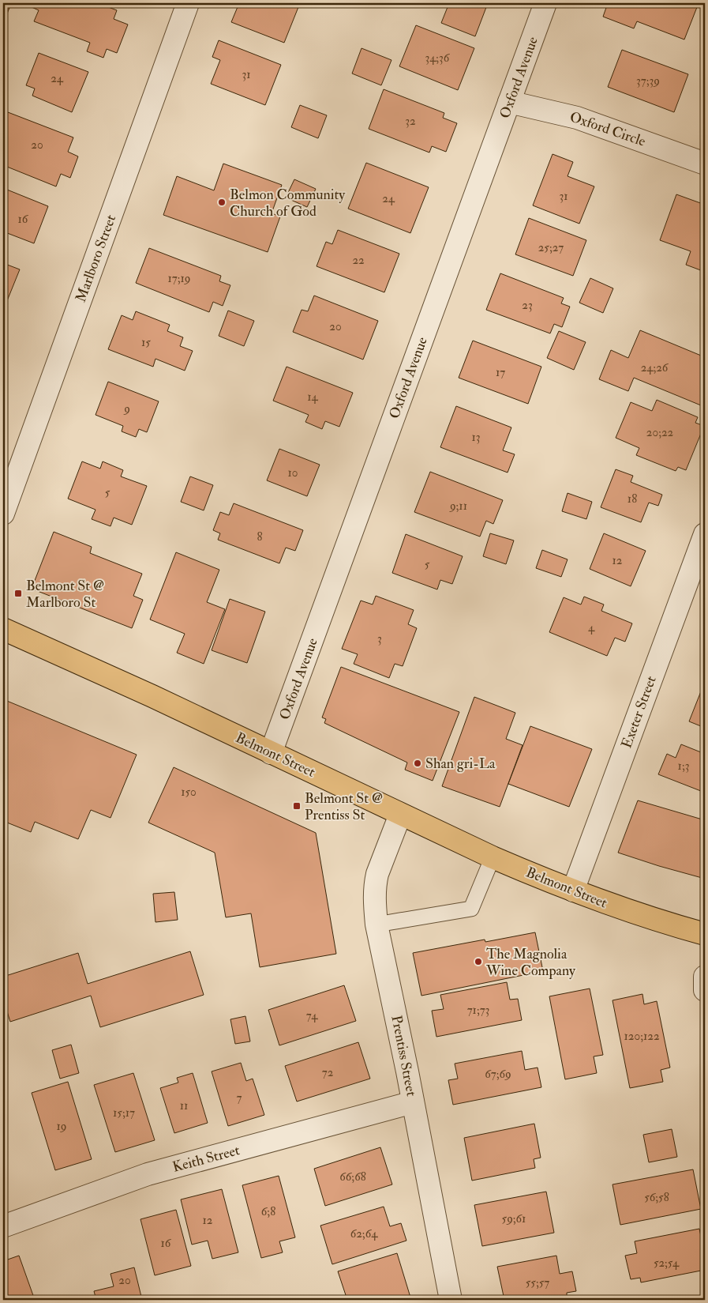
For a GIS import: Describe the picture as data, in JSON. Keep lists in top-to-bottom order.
{
  "streets": {
    "main road": ["Belmont Street"],
    "street": [
      "Oxford Avenue",
      "Oxford Circle",
      "Marlboro Street",
      "Exeter Street",
      "Prentiss Street",
      "Keith Street"
    ]
  },
  "crossings": [
    ["Oxford Avenue", "Oxford Circle"],
    ["Oxford Avenue", "Belmont Street"],
    ["Exeter Street", "Belmont Street"],
    ["Belmont Street", "Prentiss Street"],
    ["Prentiss Street", "Keith Street"]
  ],
  "places": {
    "other": ["Belmon Community Church of God", "Shan gri-La", "The Magnolia Wine Company"],
    "transit": ["Belmont St @ Marlboro St", "Belmont St @ Prentiss St"]
  },
  "house_numbers": [
    "34;36",
    "31",
    "24",
    "37;39",
    "32",
    "20",
    "31",
    "24",
    "16",
    "25;27",
    "22",
    "17;19",
    "23",
    "20",
    "15",
    "24;26",
    "17",
    "14",
    "9",
    "20;22",
    "13",
    "10",
    "5",
    "18",
    "9;11",
    "8",
    "12",
    "5",
    "4",
    "3",
    "1;3",
    "150",
    "71;73",
    "74",
    "120;122",
    "72",
    "67;69",
    "7",
    "11",
    "15;17",
    "19",
    "66;68",
    "56;58",
    "6;8",
    "59;61",
    "12",
    "62;64",
    "16",
    "52;54",
    "20",
    "55;57"
  ]
}
